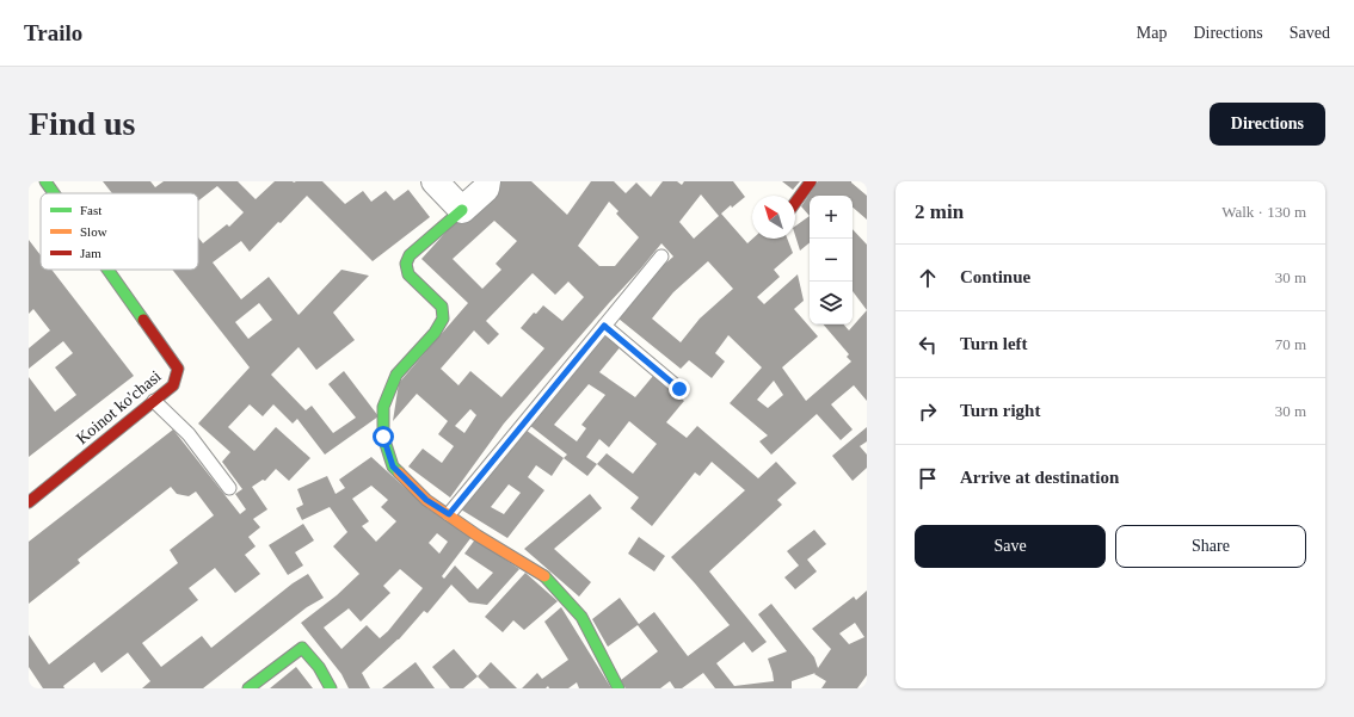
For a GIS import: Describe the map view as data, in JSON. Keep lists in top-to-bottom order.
{
  "streets": {
    "street": ["Koinot ko'chasi"]
  },
  "legend": ["Fast", "Slow", "Jam"],
  "north": "top left",
  "page": {
    "header": "Trailo",
    "nav": ["Map", "Directions", "Saved"],
    "buttons": [
      "Directions",
      ["Save", "Share"]
    ],
    "title": "Find us",
    "heading": ["2 min", "Walk · 130 m"],
    "map_buttons": ["+", "−"],
    "list": [
      ["Continue", "30 m"],
      ["Turn left", "70 m"],
      ["Turn right", "30 m"],
      "Arrive at destination"
    ]
  }
}
